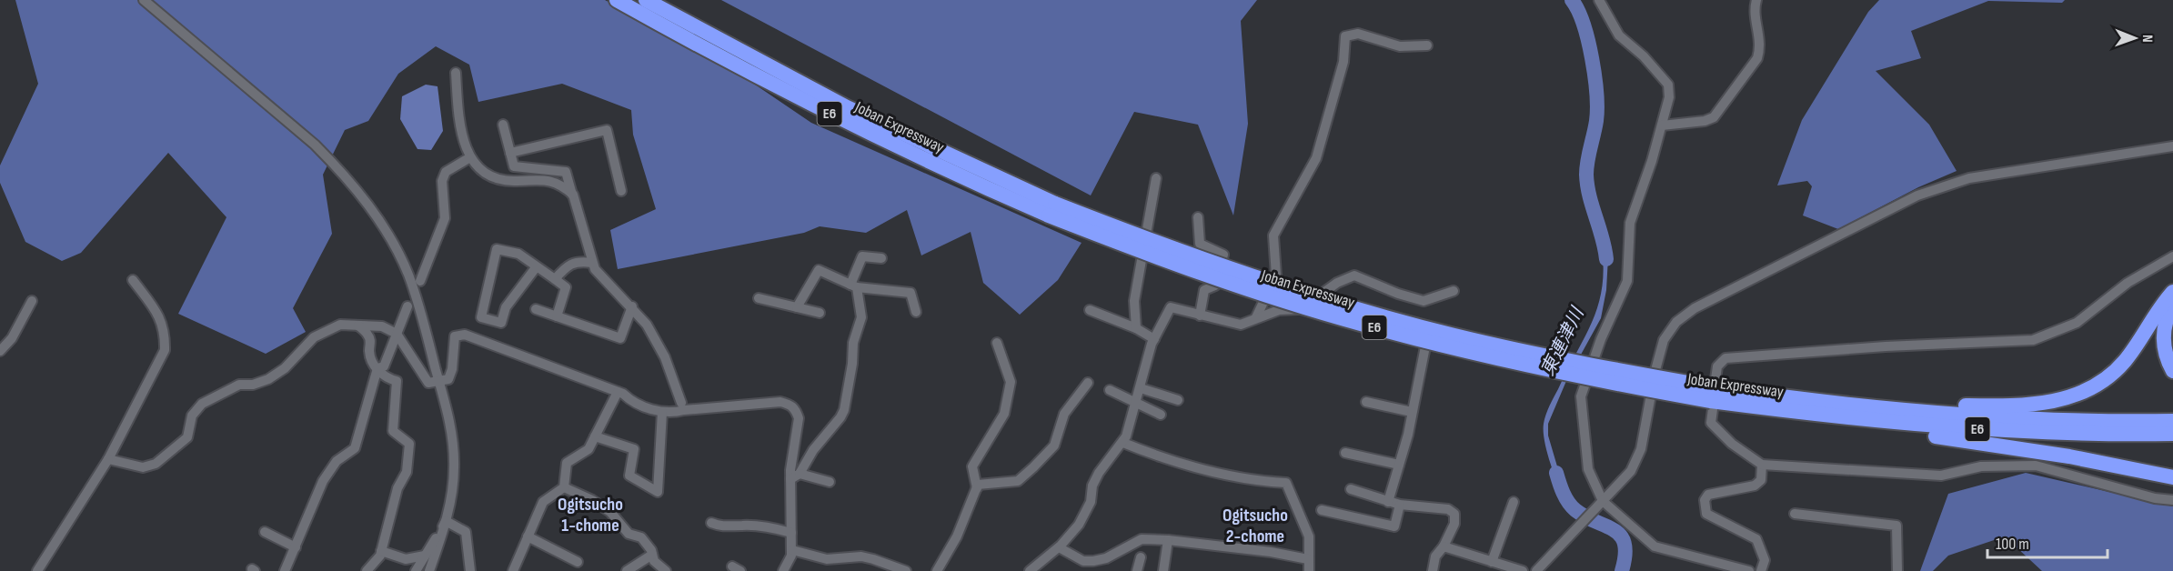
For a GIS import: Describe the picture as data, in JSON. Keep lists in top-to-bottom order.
{
  "streets": {
    "highway": ["E6", "Joban Expressway"]
  },
  "districts": ["Ogitsucho 1-chome", "Ogitsucho 2-chome"],
  "water": ["東連津川"],
  "scale_bar": "100 m",
  "north": "right"
}
